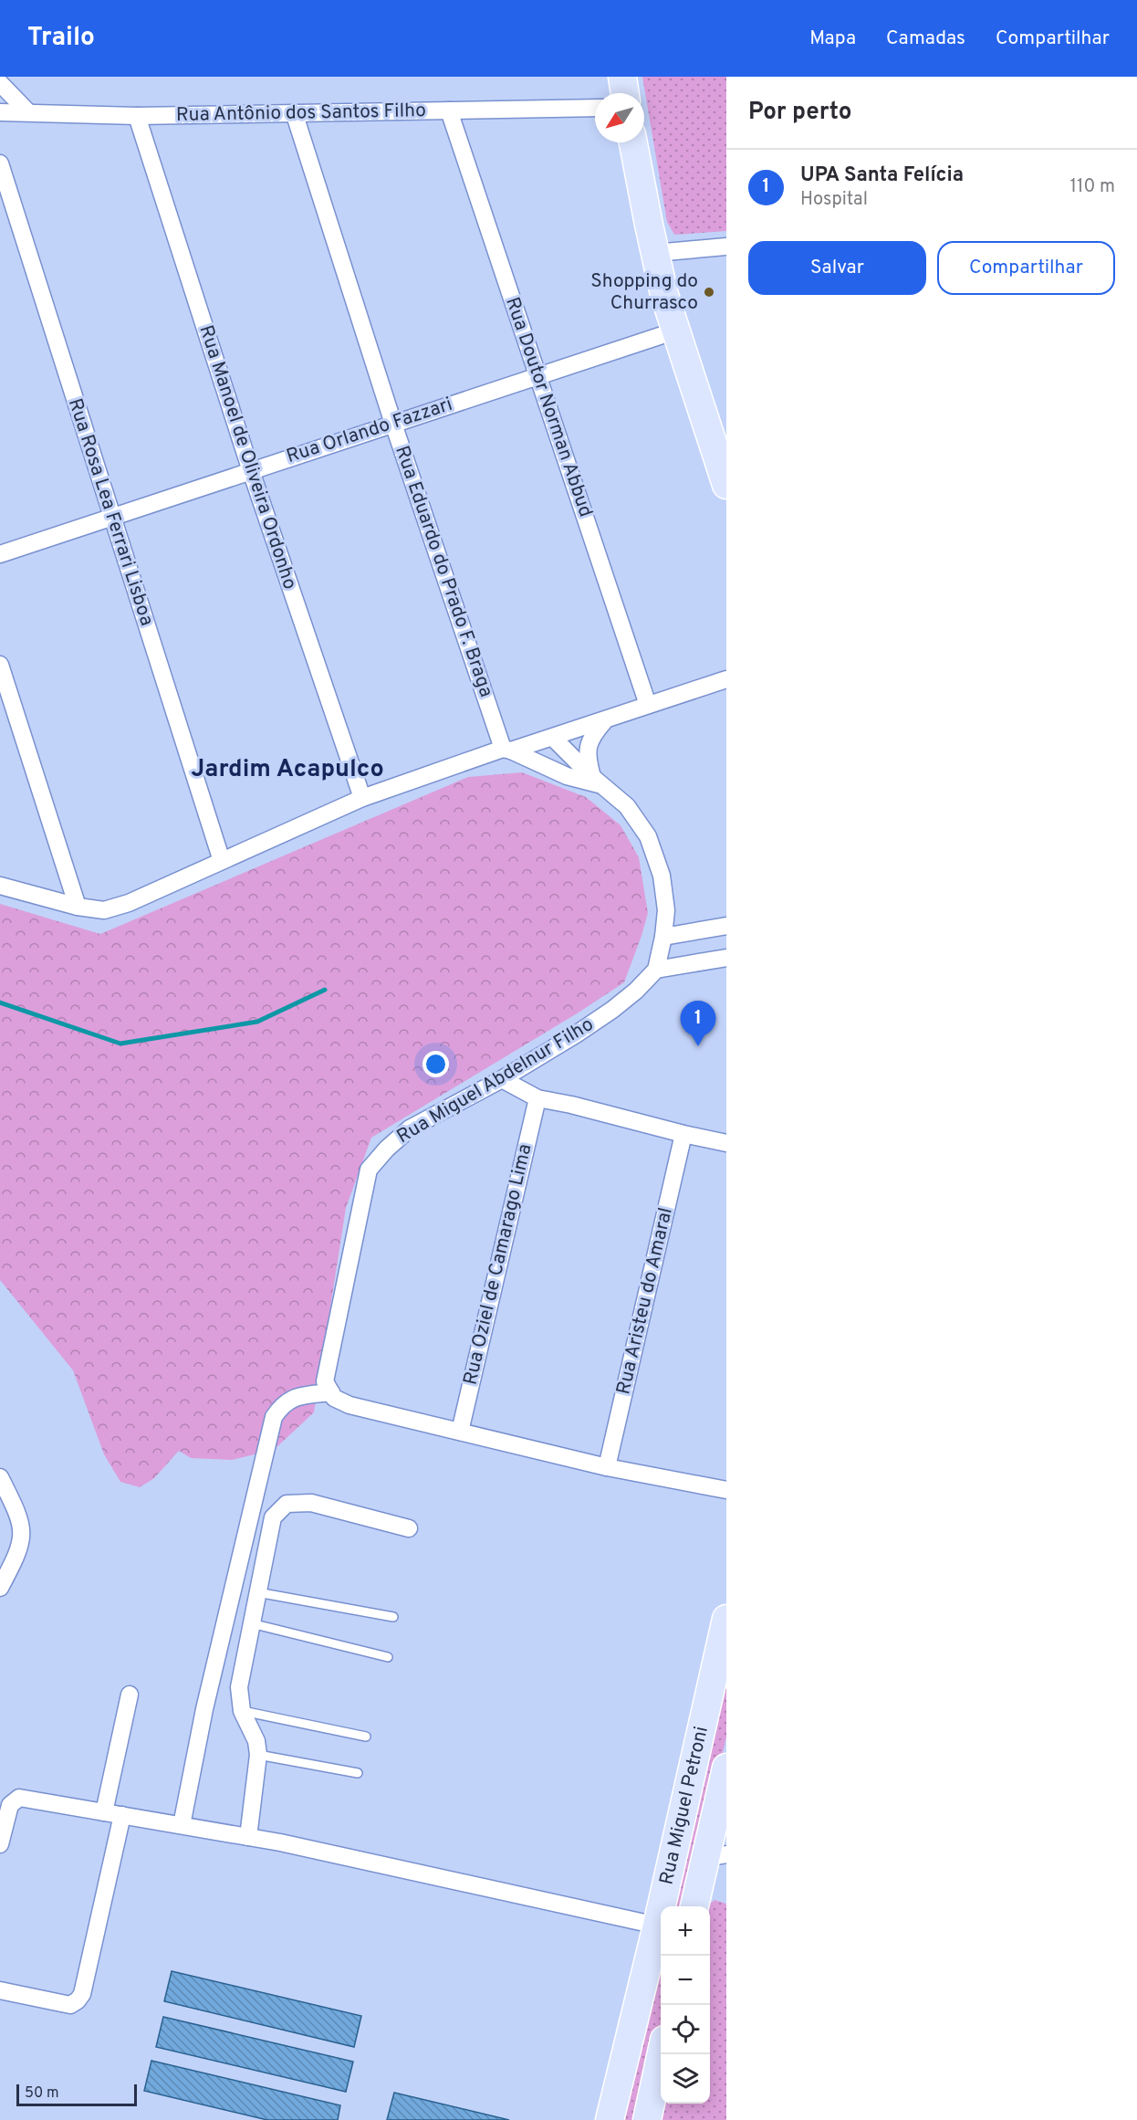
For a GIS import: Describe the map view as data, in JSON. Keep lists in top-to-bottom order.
{
  "streets": {
    "main road": ["Rua Miguel Petroni"],
    "street": [
      "Rua Antônio dos Santos Filho",
      "Rua Doutor Norman Abbud",
      "Rua Orlando Fazzari",
      "Rua Manoel de Oliveira Ordonho",
      "Rua Rosa Lea Ferrari Lisboa",
      "Rua Eduardo do Prado F. Braga",
      "Rua Miguel Abdelnur Filho",
      "Rua Oziel de Camarago Lima",
      "Rua Aristeu do Amaral"
    ]
  },
  "crossings": [
    ["Rua Antônio dos Santos Filho", "Rua Doutor Norman Abbud"],
    ["Rua Antônio dos Santos Filho", "Rua Manoel de Oliveira Ordonho"],
    ["Rua Antônio dos Santos Filho", "Rua Eduardo do Prado F. Braga"],
    ["Rua Doutor Norman Abbud", "Rua Orlando Fazzari"],
    ["Rua Orlando Fazzari", "Rua Manoel de Oliveira Ordonho"],
    ["Rua Orlando Fazzari", "Rua Rosa Lea Ferrari Lisboa"],
    ["Rua Orlando Fazzari", "Rua Eduardo do Prado F. Braga"],
    ["Rua Eduardo do Prado F. Braga", "Rua Miguel Abdelnur Filho"]
  ],
  "districts": ["Jardim Acapulco"],
  "places": ["Shopping do Churrasco"],
  "scale_bar": "50 m",
  "north": "bottom left",
  "page": {
    "header": "Trailo",
    "nav": ["Mapa", "Camadas", "Compartilhar"],
    "heading": "Por perto",
    "list": [
      {
        "mark": "1",
        "name": "UPA Santa Felícia",
        "note": "Hospital",
        "value": "110 m"
      }
    ],
    "buttons": ["Salvar", "Compartilhar"],
    "pins": "1",
    "map_buttons": ["+", "−"],
    "scale": "50 m"
  }
}
